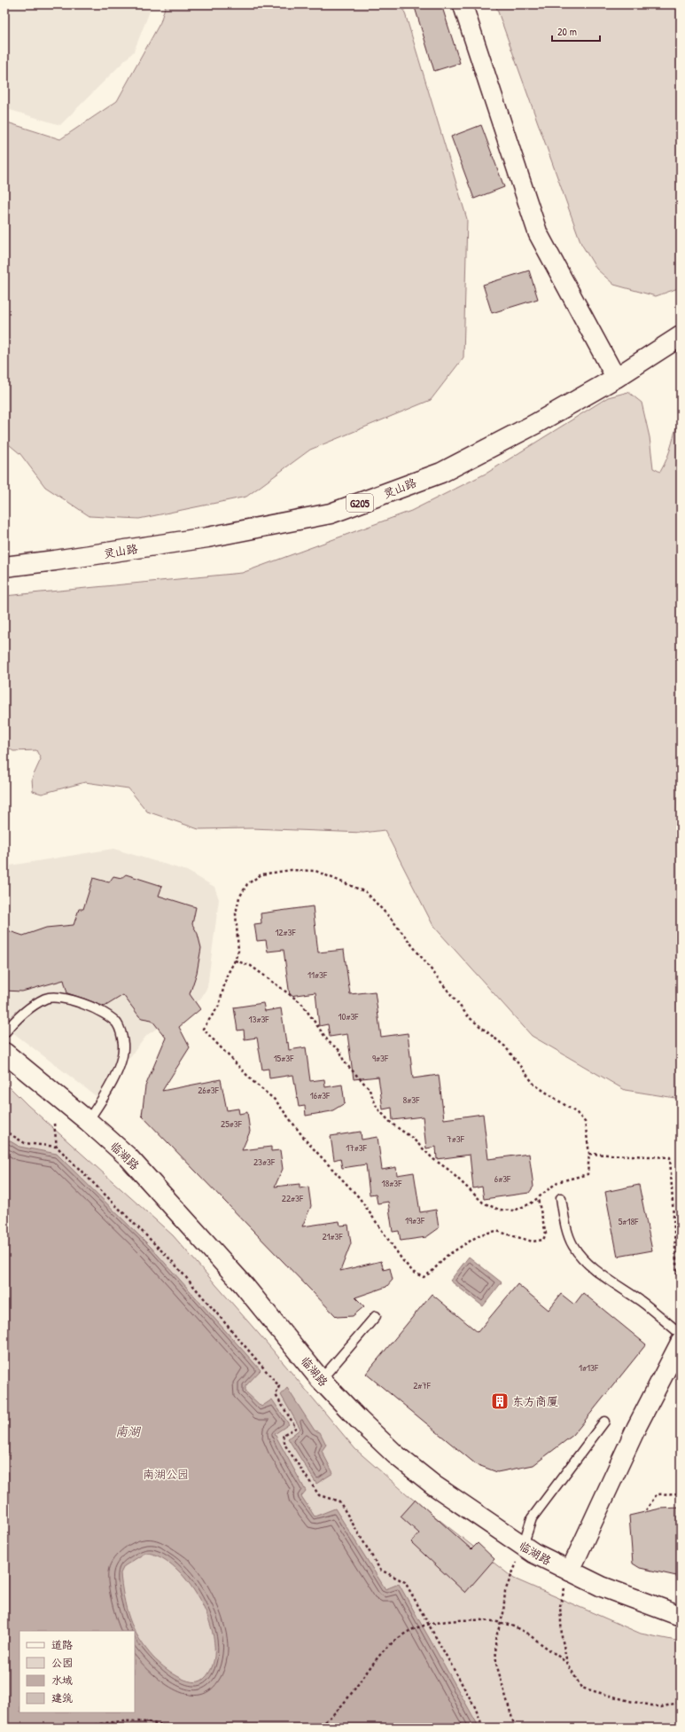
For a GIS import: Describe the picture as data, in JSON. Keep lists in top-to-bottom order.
{
  "streets": {
    "main road": ["灵山路", "G205", "临湖路"]
  },
  "water": ["南湖"],
  "parks": ["南湖公园"],
  "places": {
    "building": ["东方商厦"]
  },
  "house_numbers": [
    "12#3F",
    "11#3F",
    "10#3F",
    "13#3F",
    "15#3F",
    "9#3F",
    "26#3F",
    "16#3F",
    "8#3F",
    "25#3F",
    "7#3F",
    "17#3F",
    "23#3F",
    "6#3F",
    "18#3F",
    "22#3F",
    "19#3F",
    "5#18F",
    "21#3F",
    "1#13F",
    "2#7F"
  ],
  "legend": [
    "道路",
    "公园",
    "水域",
    "建筑"
  ],
  "scale_bar": "20 m"
}
